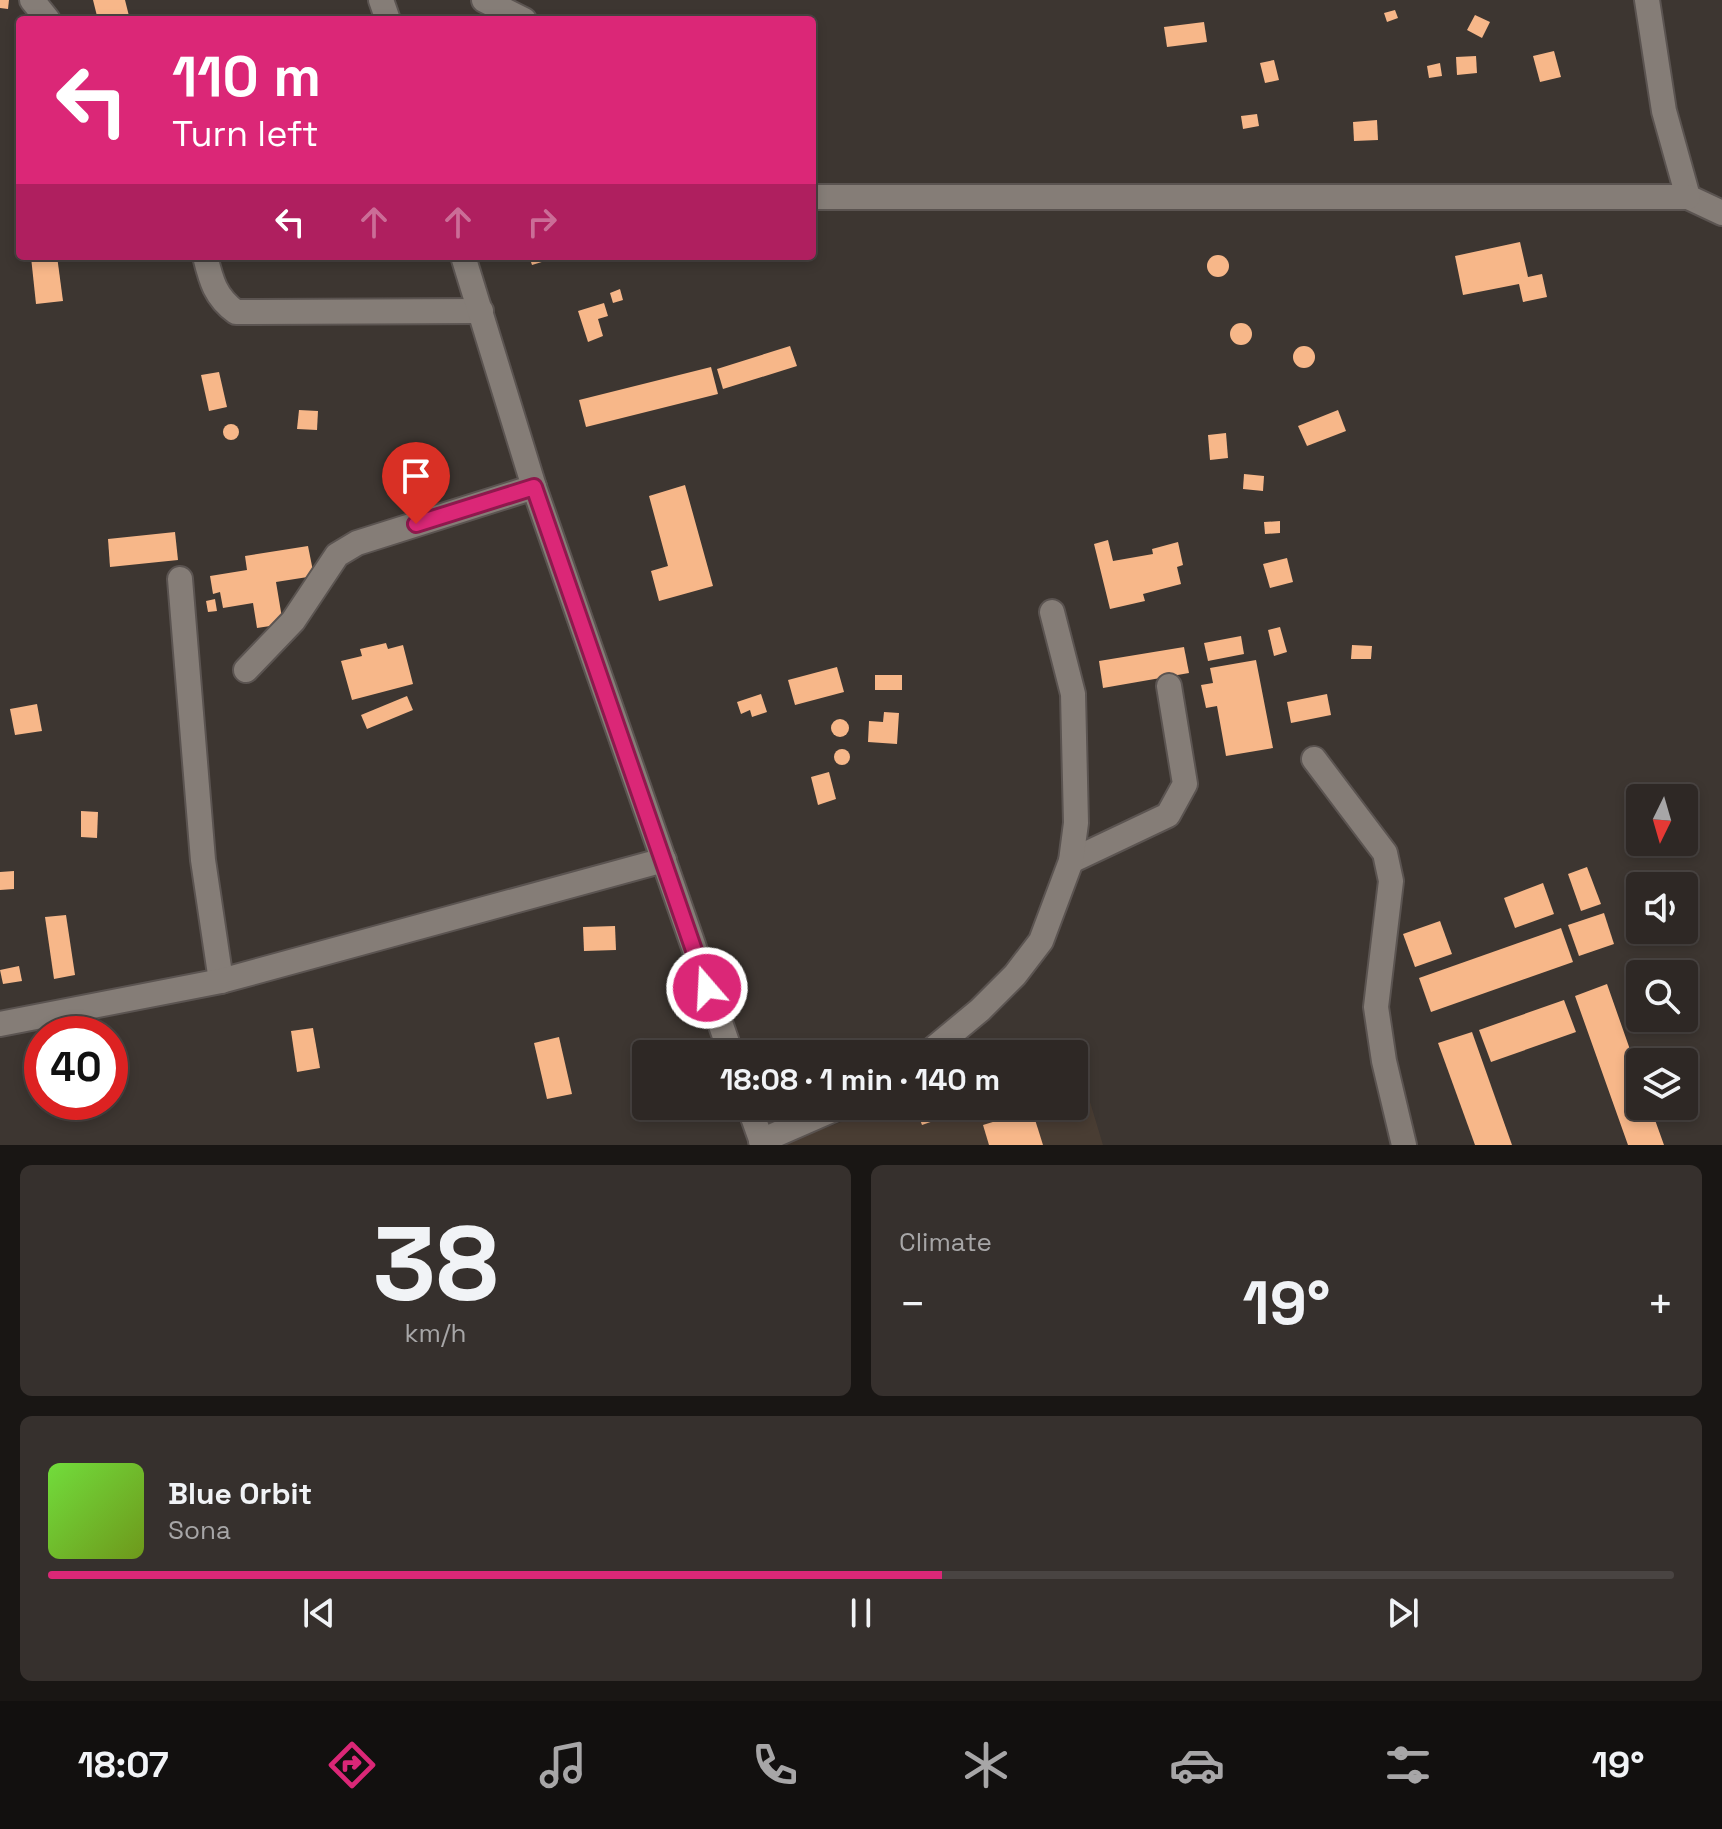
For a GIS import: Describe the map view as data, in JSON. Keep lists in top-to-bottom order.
{
  "north": "bottom",
  "page": {
    "turn": ["110 m", "Turn left"],
    "limit": "40",
    "trip": "18:08 · 1 min · 140 m",
    "tile": [
      ["38", "km/h"],
      "Climate"
    ],
    "heat": ["−", "19°", "+"],
    "song": ["Blue Orbit", "Sona"],
    "tabs": ["18:07", "19°"]
  }
}
